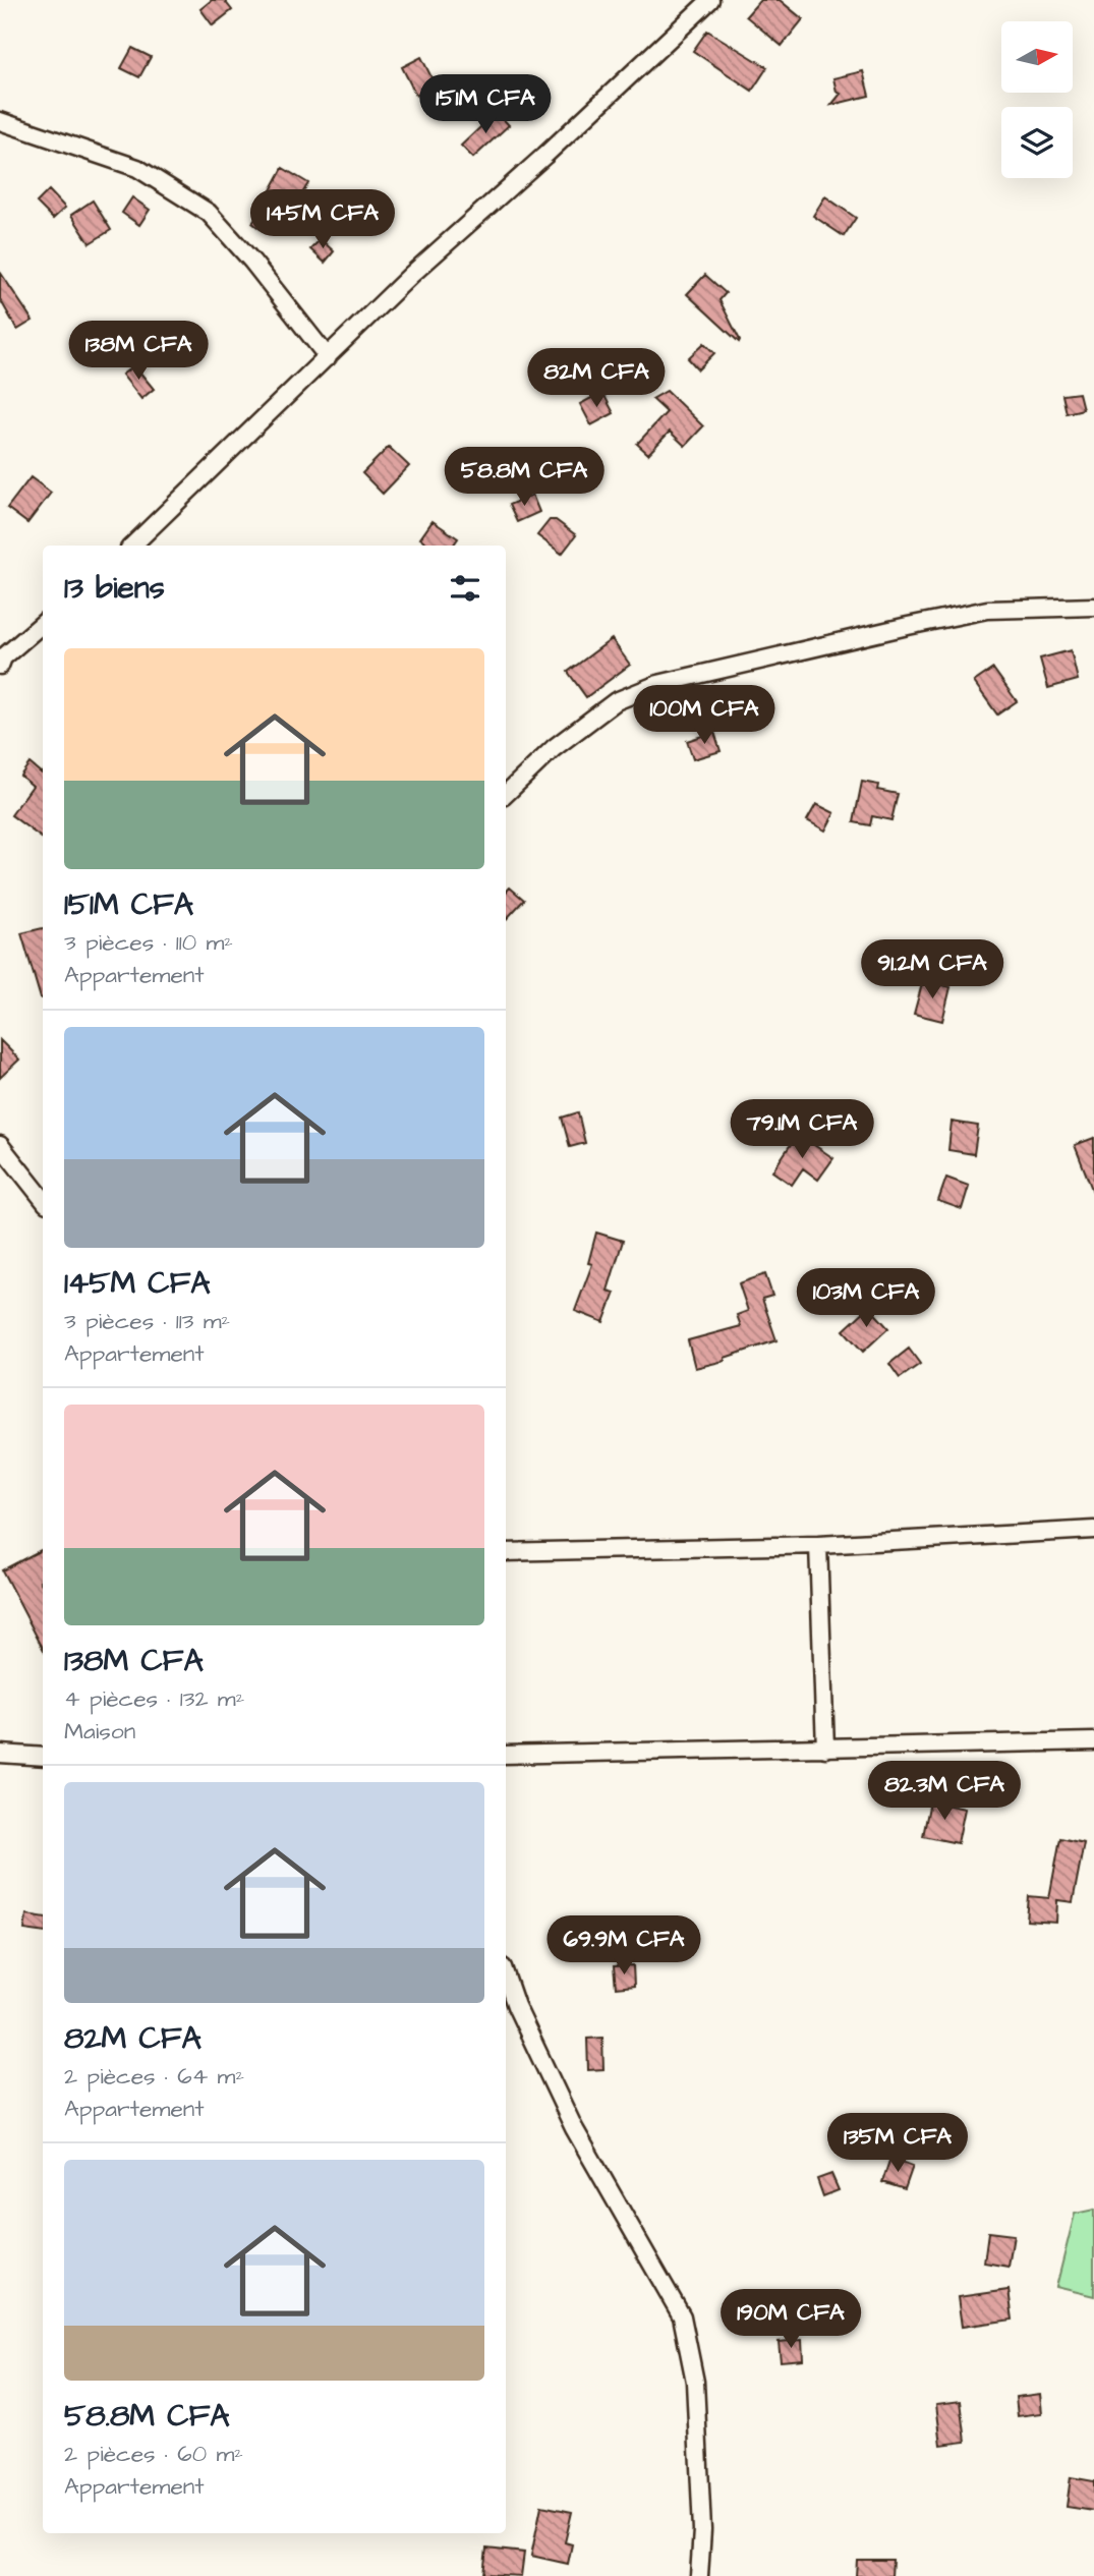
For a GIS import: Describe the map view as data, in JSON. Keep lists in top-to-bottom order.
{
  "north": "right",
  "page": {
    "price": [
      "151M CFA",
      "145M CFA",
      "138M CFA",
      "82M CFA",
      "58.8M CFA",
      "100M CFA",
      "91.2M CFA",
      "79.1M CFA",
      "103M CFA",
      "82.3M CFA",
      "69.9M CFA",
      "135M CFA",
      "190M CFA"
    ],
    "heading": "13 biens",
    "list": [
      {
        "name": "151M CFA",
        "note": "3 pièces · 110 m² · Appartement"
      },
      {
        "name": "145M CFA",
        "note": "3 pièces · 113 m² · Appartement"
      },
      {
        "name": "138M CFA",
        "note": "4 pièces · 132 m² · Maison"
      },
      {
        "name": "82M CFA",
        "note": "2 pièces · 64 m² · Appartement"
      },
      {
        "name": "58.8M CFA",
        "note": "2 pièces · 60 m² · Appartement"
      }
    ]
  }
}
